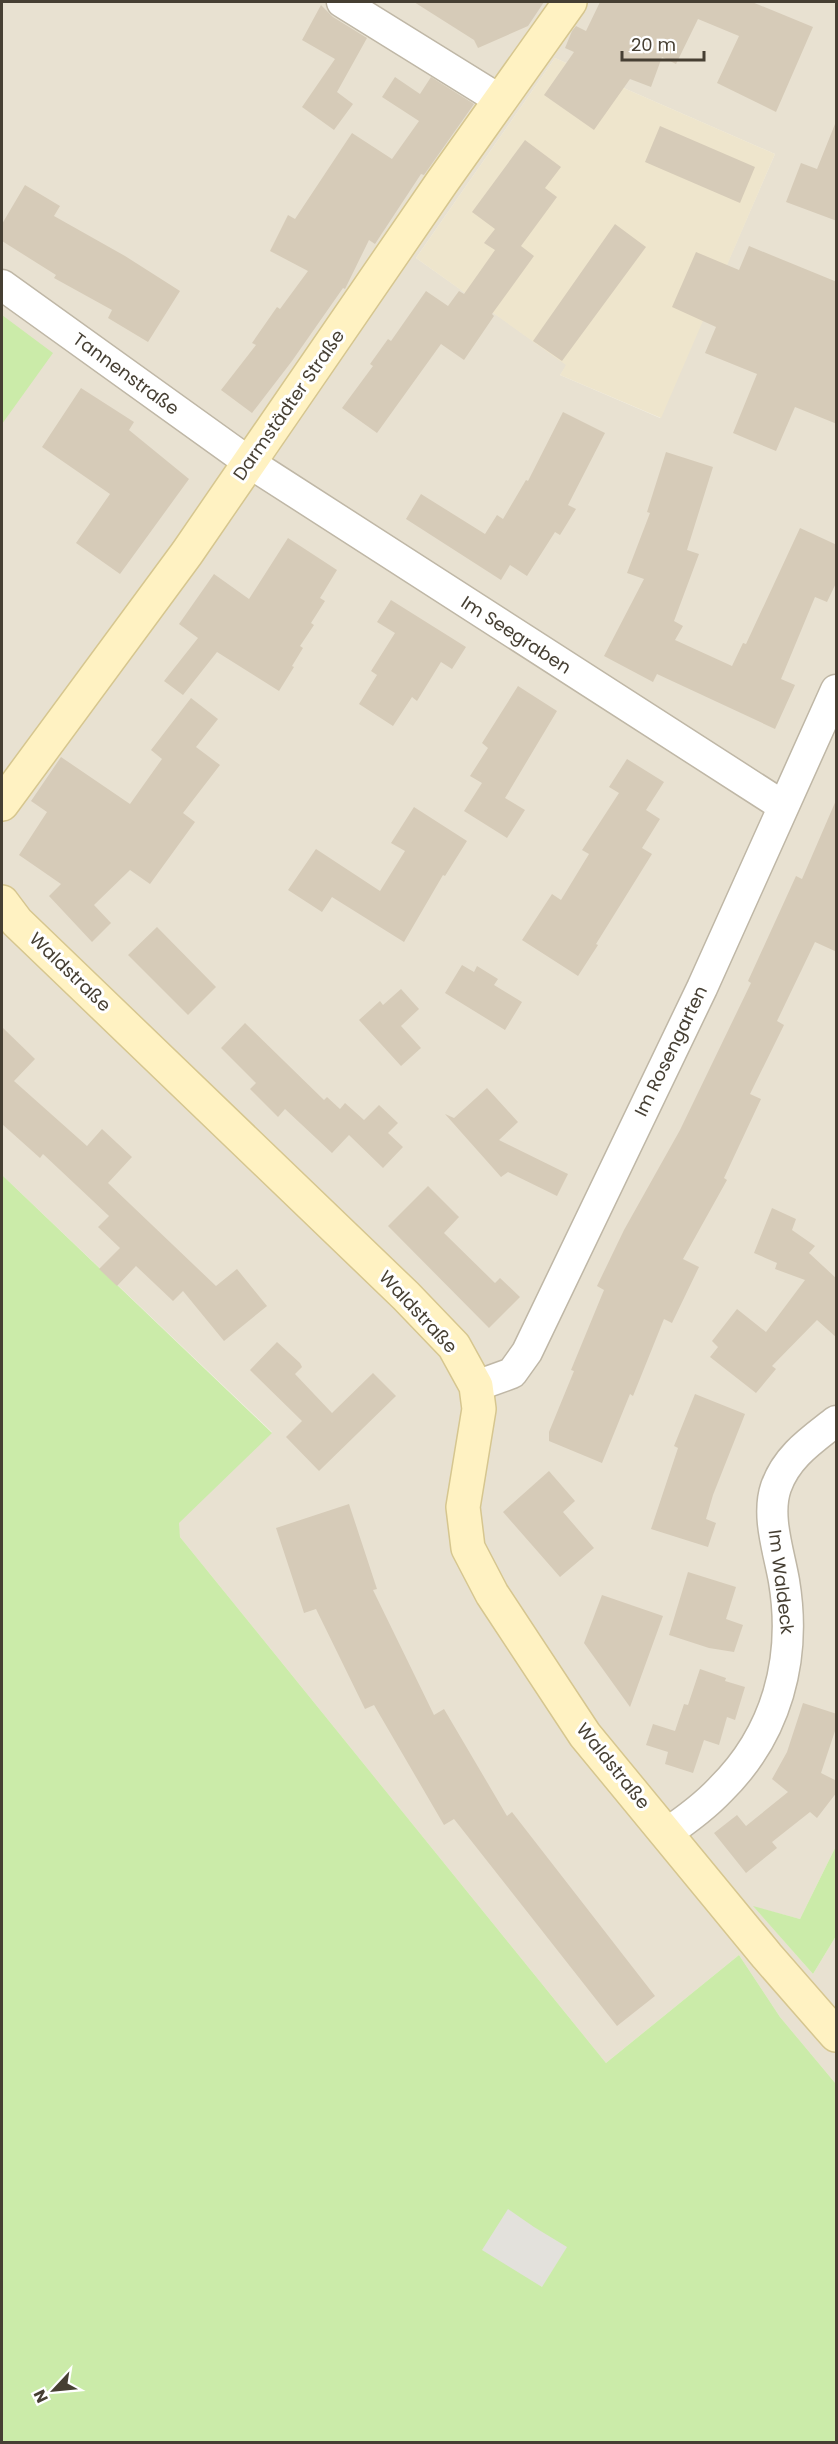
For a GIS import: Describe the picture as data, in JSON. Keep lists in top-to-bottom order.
{
  "streets": {
    "street": [
      "Tannenstraße",
      "Darmstädter Straße",
      "Im Seegraben",
      "Waldstraße",
      "Im Rosengarten",
      "Im Waldeck"
    ]
  },
  "crossings": [
    ["Tannenstraße", "Darmstädter Straße"],
    ["Tannenstraße", "Im Seegraben"],
    ["Darmstädter Straße", "Im Seegraben"],
    ["Im Seegraben", "Im Rosengarten"],
    ["Waldstraße", "Im Rosengarten"],
    ["Waldstraße", "Im Waldeck"]
  ],
  "scale_bar": "20 m",
  "north": "bottom left"
}
